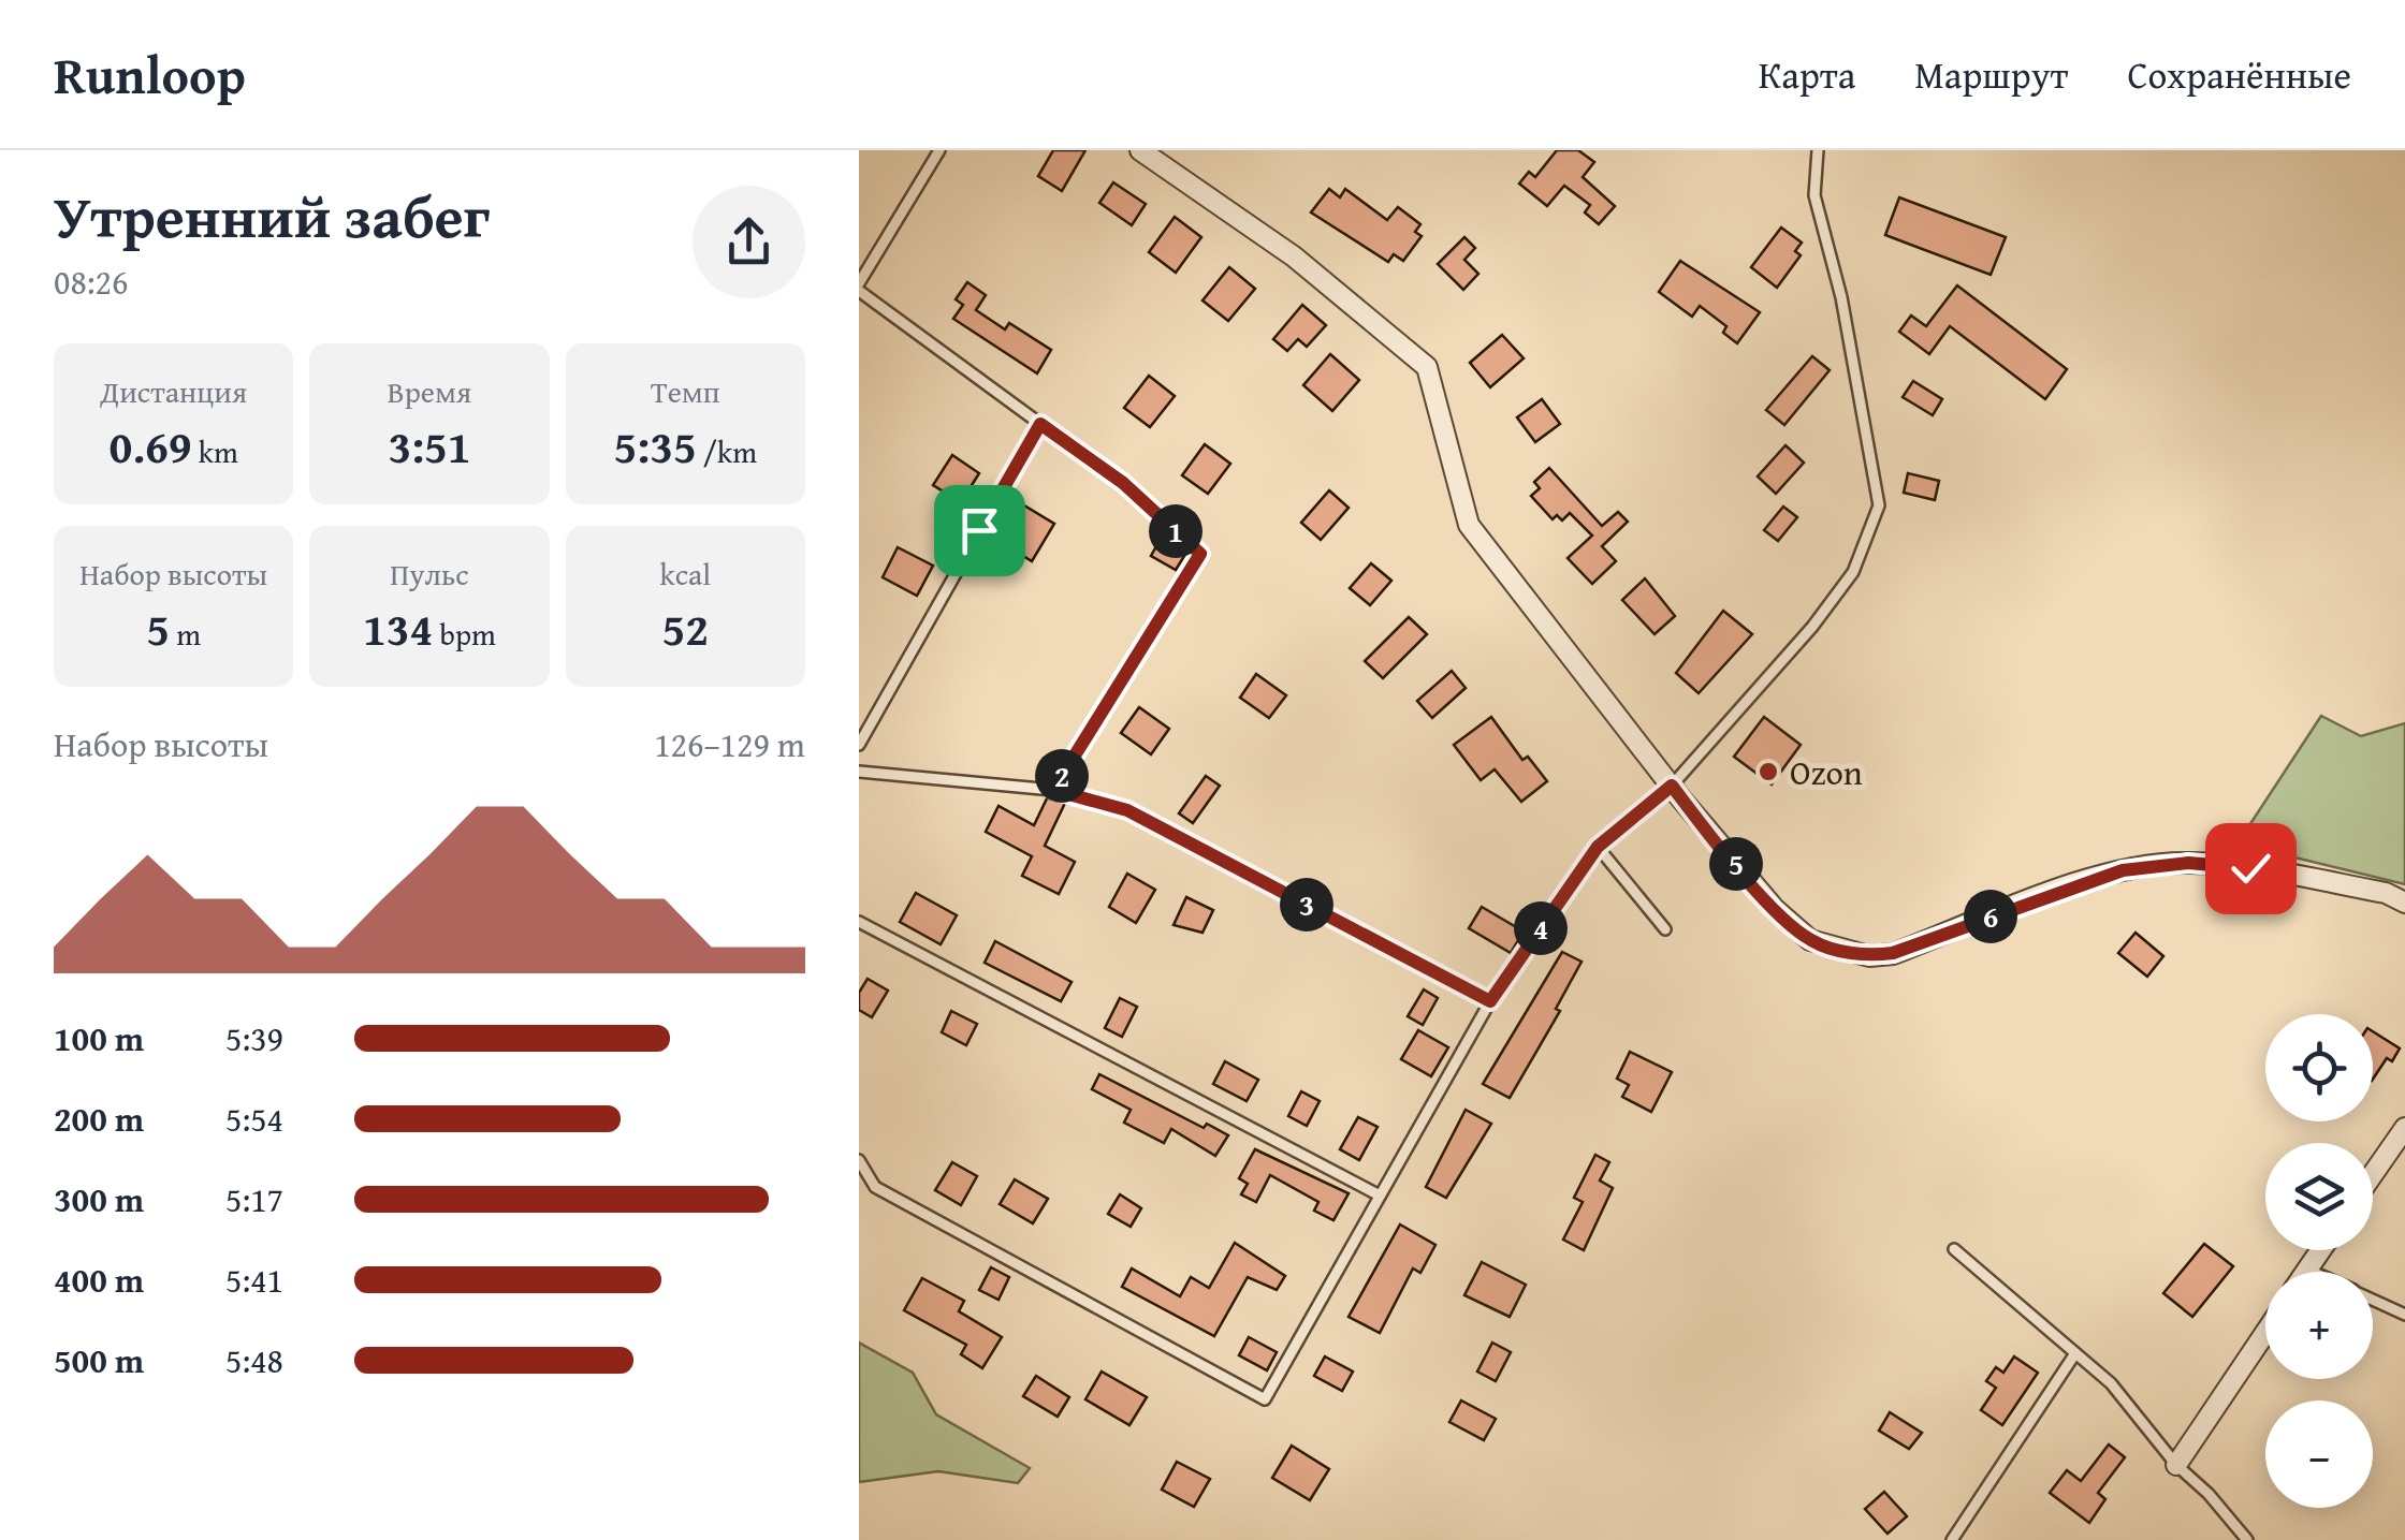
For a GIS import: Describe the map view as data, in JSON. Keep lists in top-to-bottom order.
{
  "places": ["Ozon"],
  "page": {
    "header": "Runloop",
    "nav": ["Карта", "Маршрут", "Сохранённые"],
    "heading": ["Утренний забег", "08:26"],
    "stats": [
      ["Дистанция", "0.69 km"],
      ["Время", "3:51"],
      ["Темп", "5:35 /km"],
      ["Набор высоты", "5 m"],
      ["Пульс", "134 bpm"],
      ["kcal", "52"]
    ],
    "pins": [
      "1",
      "2",
      "5",
      "3",
      "6",
      "4"
    ],
    "chart": ["Набор высоты", "126–129 m"],
    "list": [
      {
        "name": "100 m",
        "note": "5:39"
      },
      {
        "name": "200 m",
        "note": "5:54"
      },
      {
        "name": "300 m",
        "note": "5:17"
      },
      {
        "name": "400 m",
        "note": "5:41"
      },
      {
        "name": "500 m",
        "note": "5:48"
      }
    ],
    "map_buttons": ["+", "−"]
  }
}
